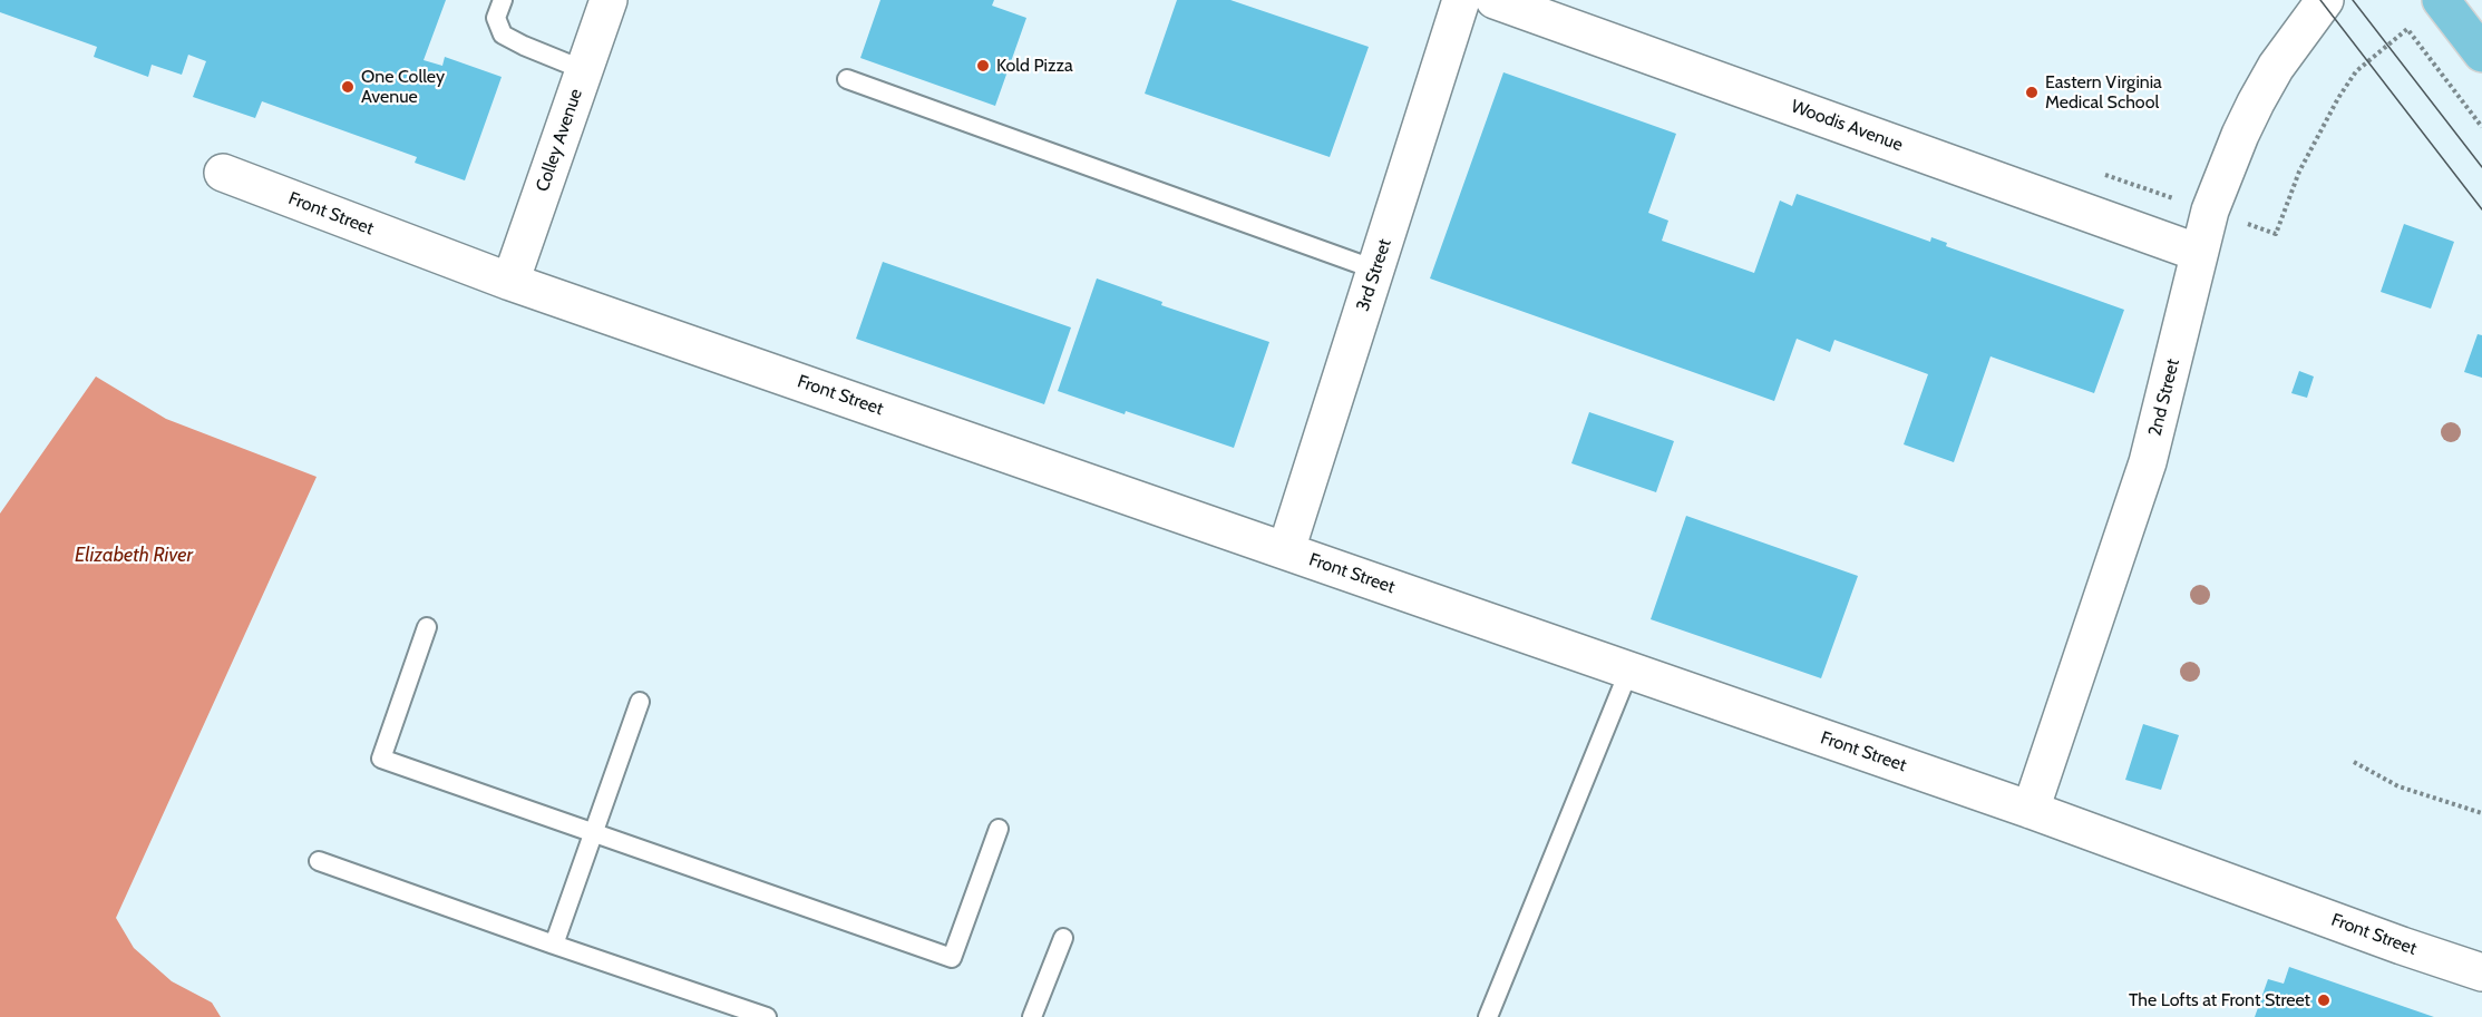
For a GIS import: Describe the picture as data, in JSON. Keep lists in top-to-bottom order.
{
  "streets": {
    "street": [
      "Woodis Avenue",
      "Colley Avenue",
      "Front Street",
      "3rd Street",
      "2nd Street"
    ]
  },
  "crossings": [
    ["Woodis Avenue", "2nd Street"],
    ["Colley Avenue", "Front Street"],
    ["Front Street", "3rd Street"],
    ["Front Street", "2nd Street"]
  ],
  "water": ["Elizabeth River"],
  "places": [
    "Kold Pizza",
    "One Colley Avenue",
    "Eastern Virginia Medical School",
    "The Lofts at Front Street"
  ]
}
